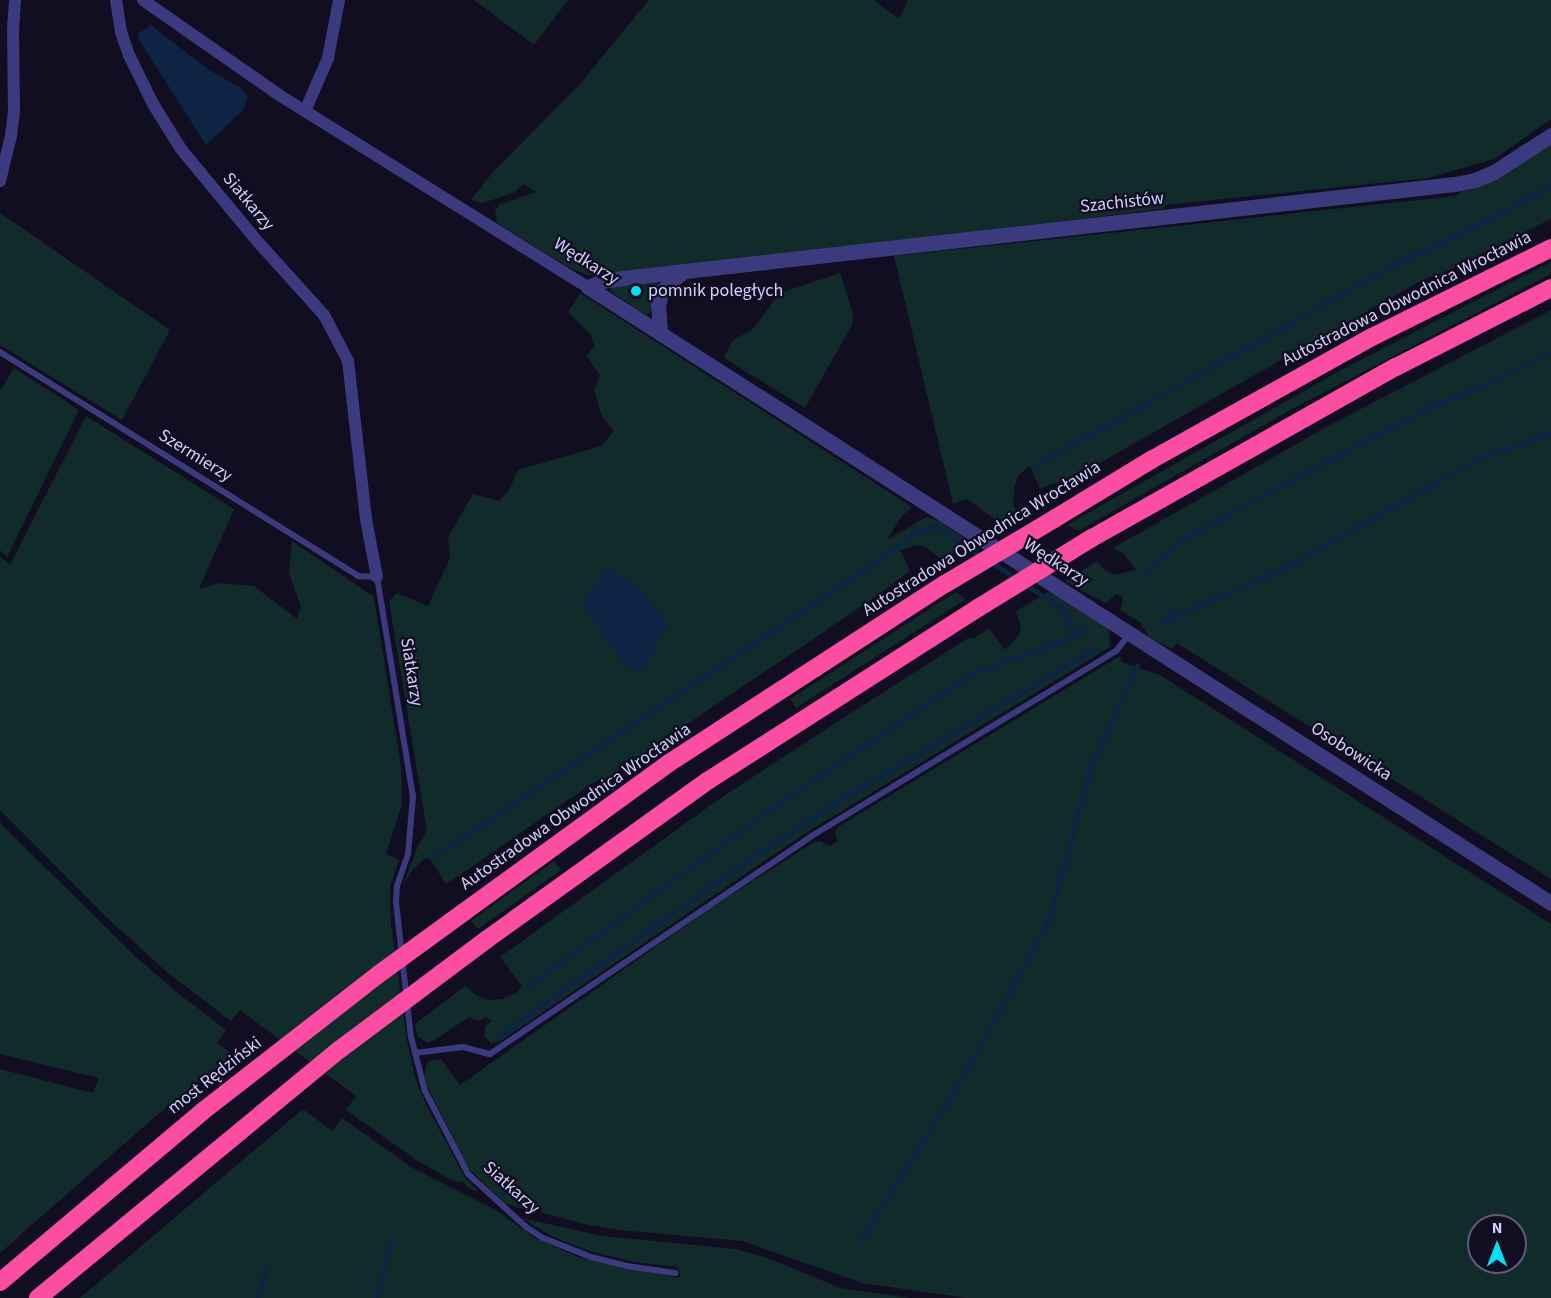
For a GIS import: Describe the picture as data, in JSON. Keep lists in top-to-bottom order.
{
  "streets": {
    "highway": ["Autostradowa Obwodnica Wrocławia", "most Rędziński"],
    "street": [
      "Siatkarzy",
      "Szachistów",
      "Wędkarzy",
      "Osobowicka"
    ],
    "lane": ["Szermierzy"]
  },
  "crossings": [
    ["Siatkarzy", "Szermierzy"],
    ["Szachistów", "Wędkarzy"],
    ["Wędkarzy", "Osobowicka"],
    ["Autostradowa Obwodnica Wrocławia", "most Rędziński"]
  ],
  "places": ["pomnik poległych"],
  "north": "top"
}
